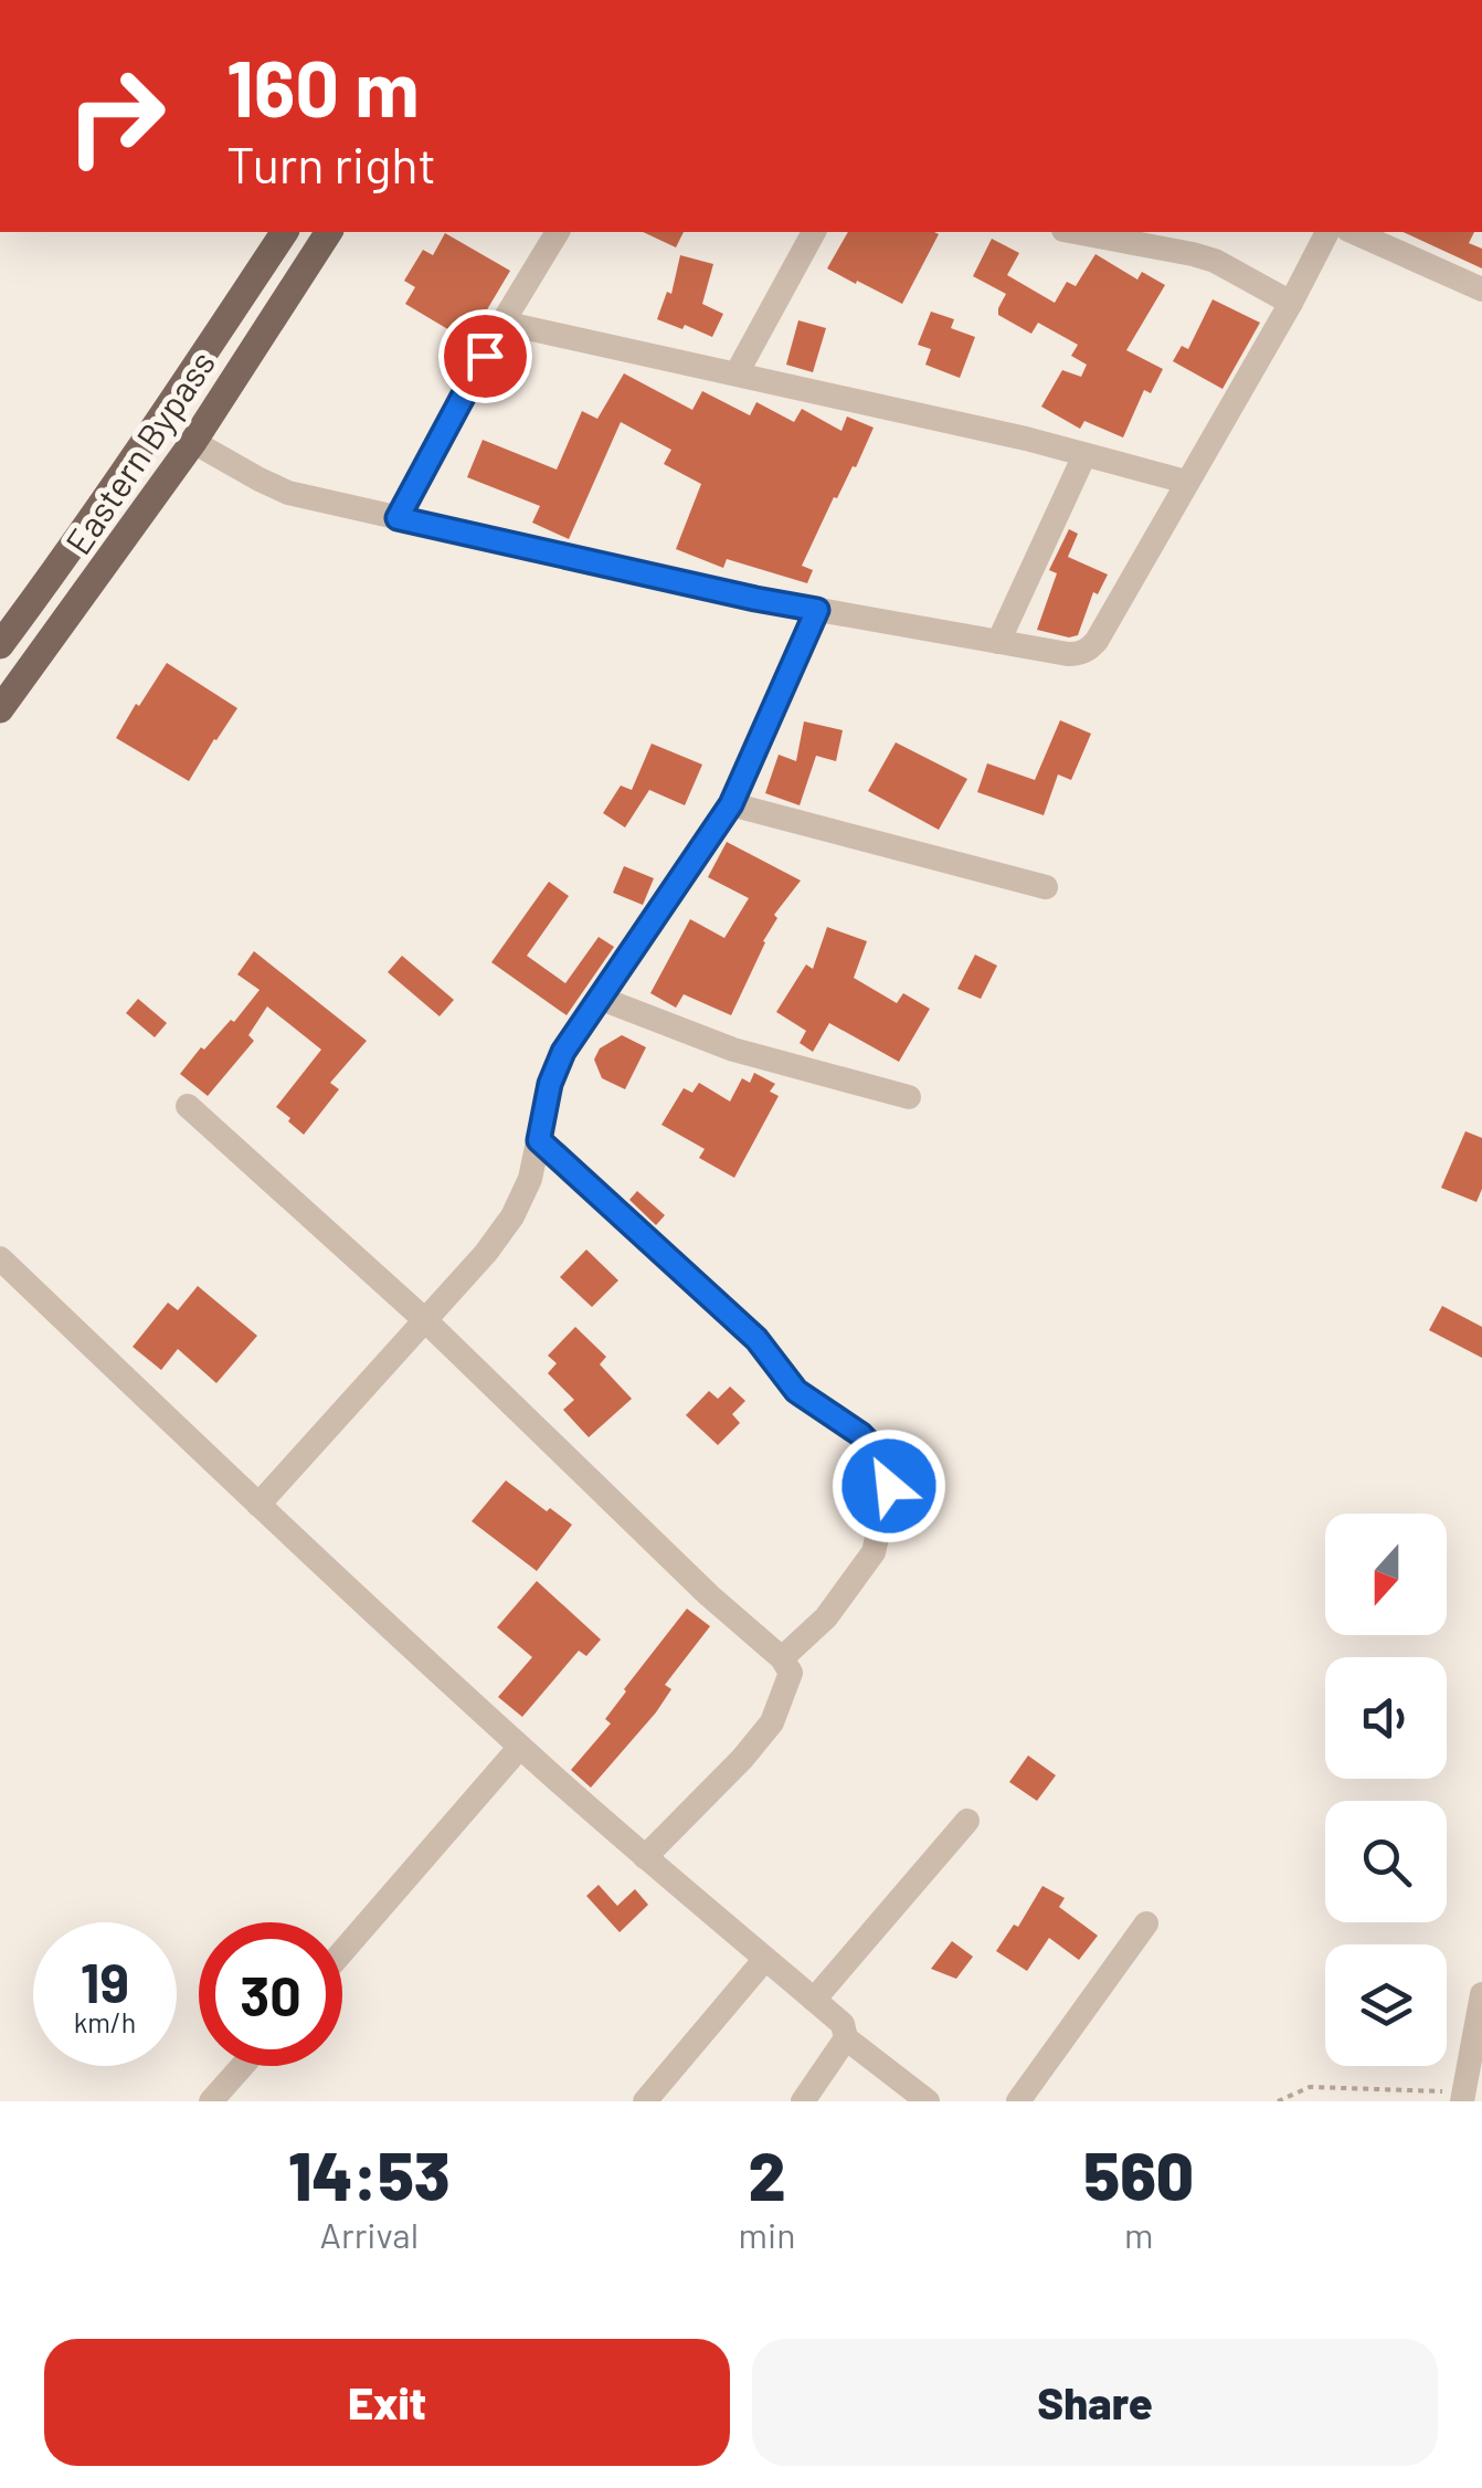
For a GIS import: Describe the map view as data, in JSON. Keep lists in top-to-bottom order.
{
  "streets": {
    "main road": ["Eastern Bypass"]
  },
  "north": "bottom",
  "page": {
    "turn": ["160 m", "Turn right"],
    "speed": "19 km/h",
    "limit": "30",
    "eta": [
      "14:53",
      "Arrival",
      "2",
      "min",
      "560",
      "m"
    ],
    "buttons": ["Exit", "Share"]
  }
}
